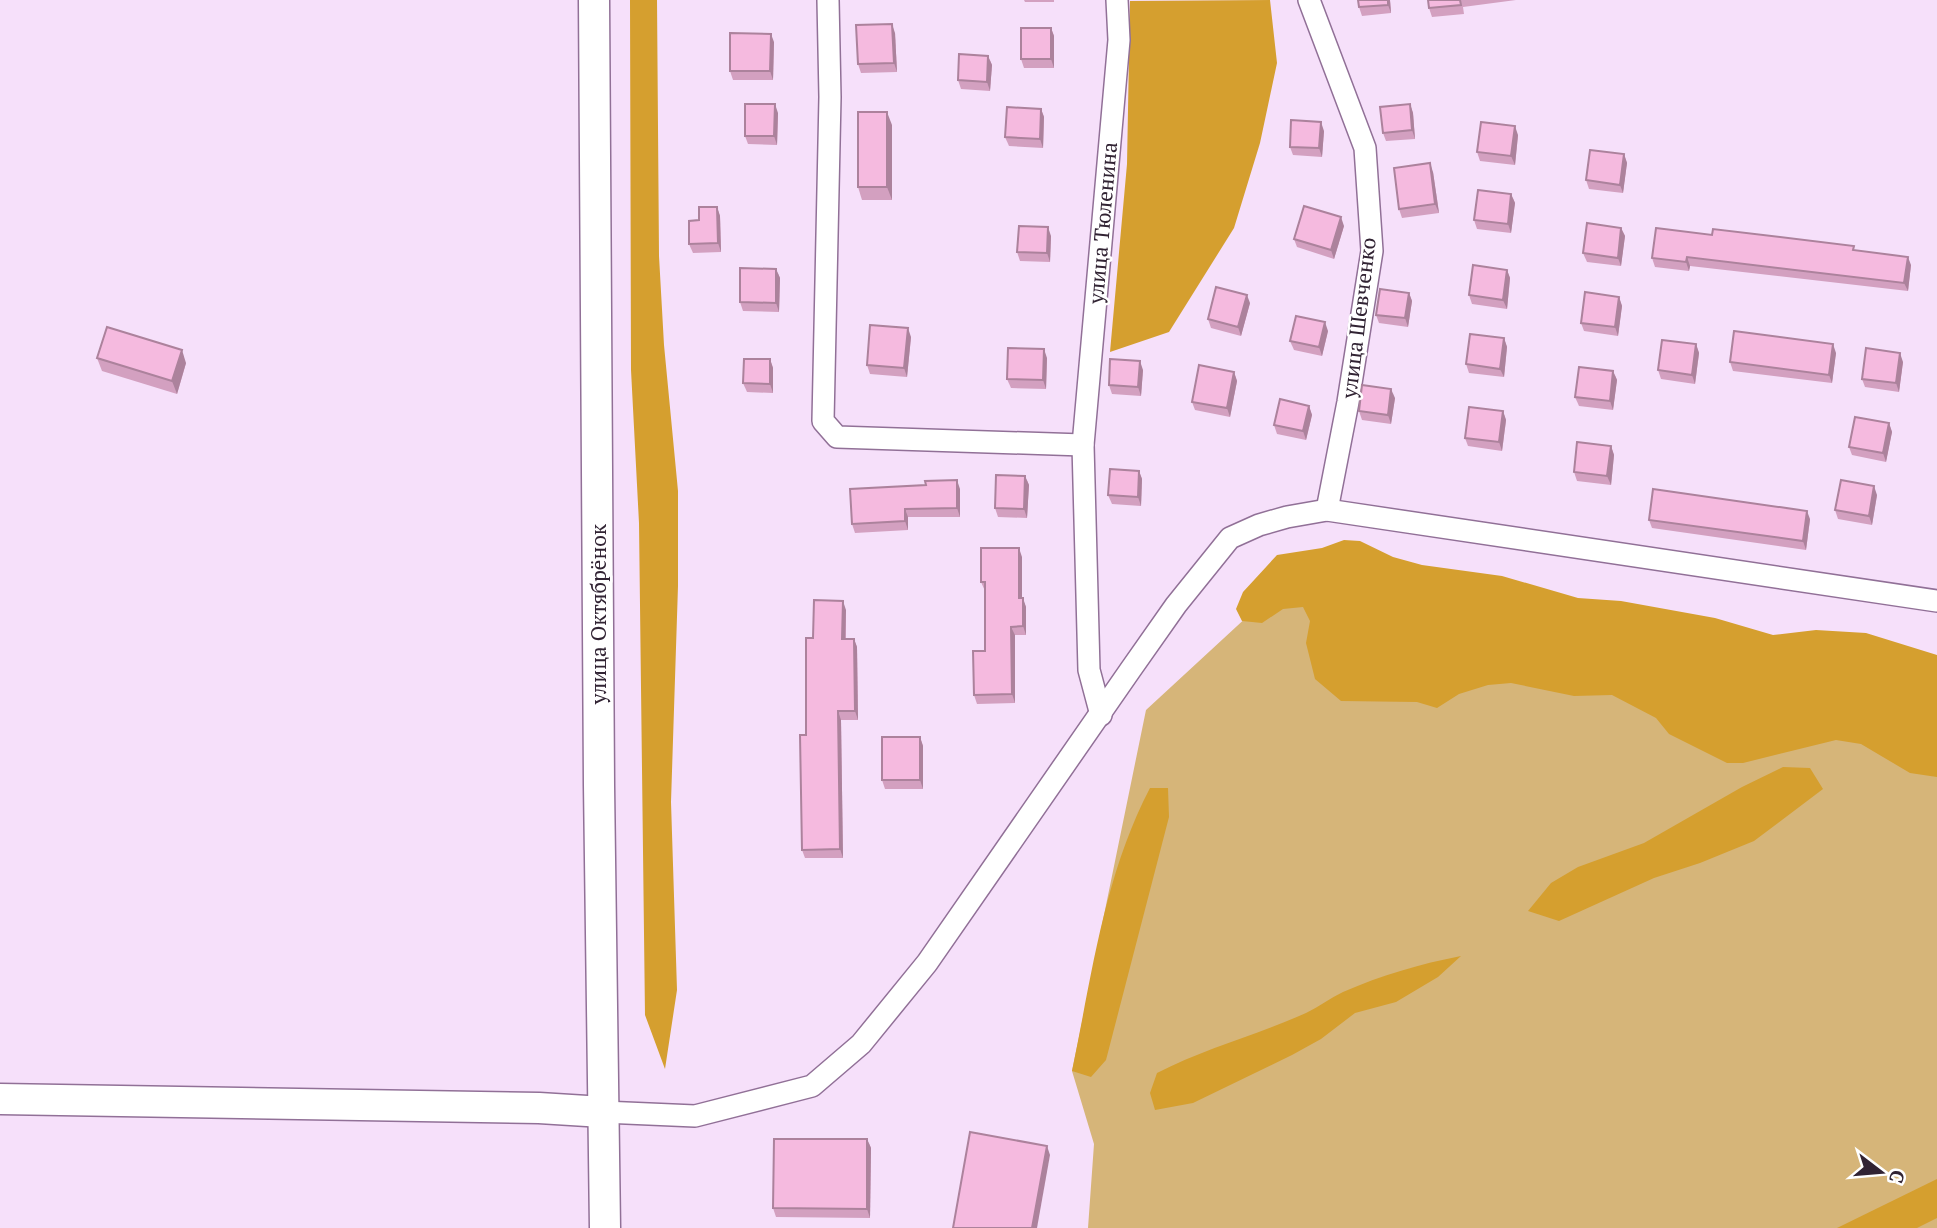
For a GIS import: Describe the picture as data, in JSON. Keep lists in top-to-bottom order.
{
  "streets": {
    "street": ["улица Тюленина", "улица Шевченко", "улица Октябрёнок"]
  },
  "north": "right"
}
